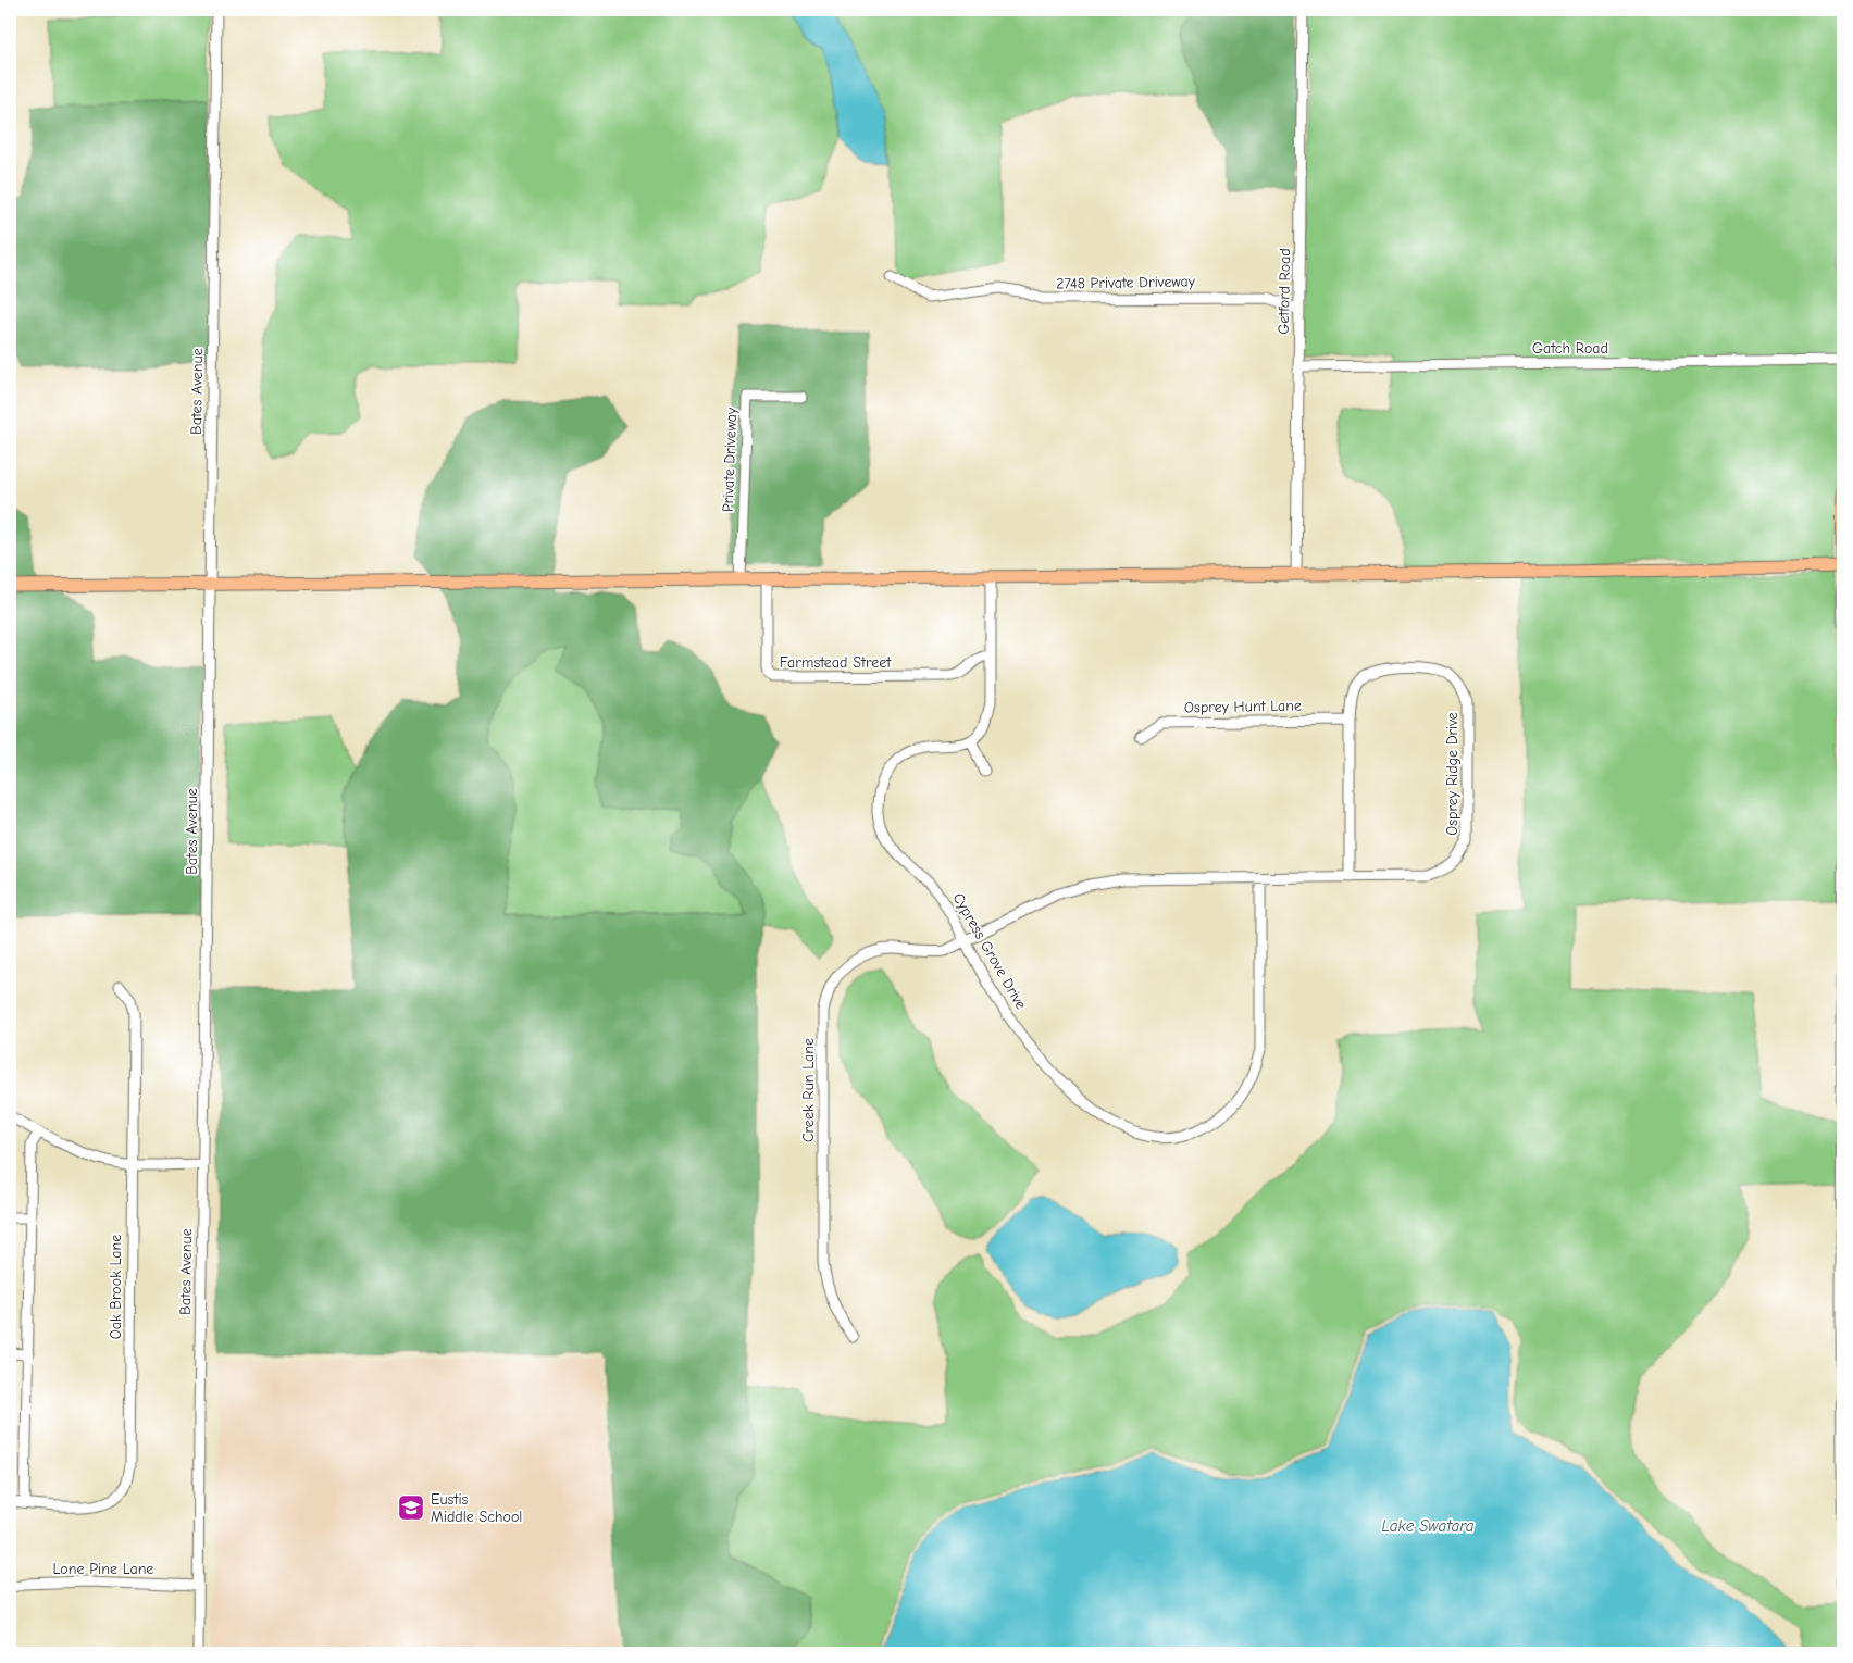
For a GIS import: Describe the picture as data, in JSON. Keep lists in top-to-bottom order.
{
  "streets": {
    "street": [
      "2748 Private Driveway",
      "Getford Road",
      "Gatch Road",
      "Bates Avenue",
      "Private Driveway",
      "Farmstead Street",
      "Osprey Hunt Lane",
      "Osprey Ridge Drive",
      "Cypress Grove Drive",
      "Creek Run Lane",
      "Oak Brook Lane",
      "Lone Pine Lane"
    ]
  },
  "crossings": [
    ["2748 Private Driveway", "Getford Road"],
    ["Getford Road", "Gatch Road"],
    ["Bates Avenue", "Lone Pine Lane"],
    ["Osprey Hunt Lane", "Osprey Ridge Drive"],
    ["Osprey Ridge Drive", "Cypress Grove Drive"],
    ["Osprey Ridge Drive", "Creek Run Lane"],
    ["Cypress Grove Drive", "Creek Run Lane"]
  ],
  "water": ["Lake Swatara"],
  "places": {
    "school or university": ["Eustis Middle School"]
  }
}
